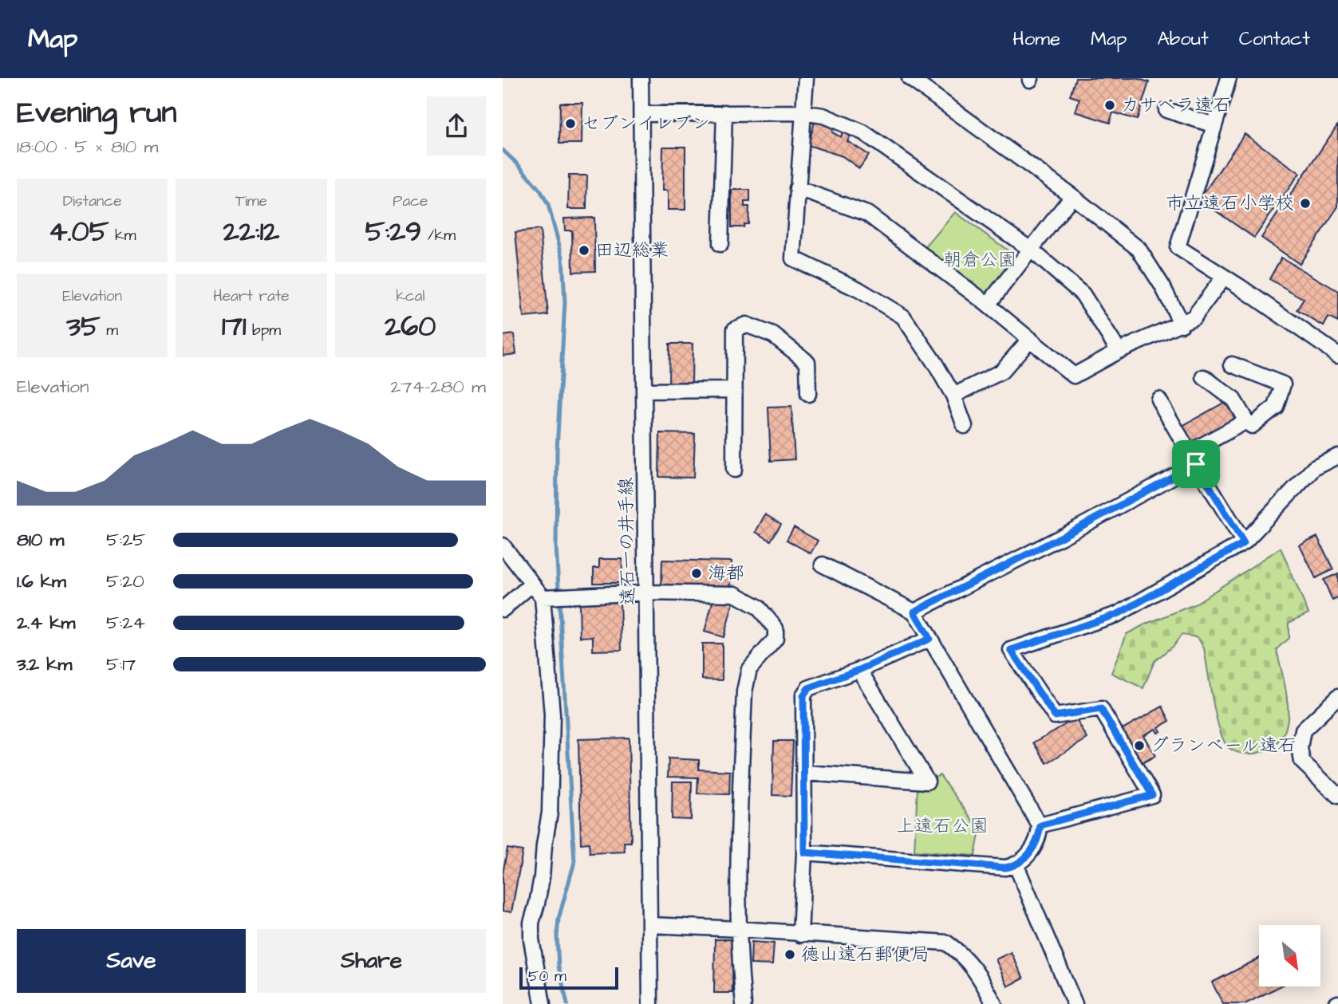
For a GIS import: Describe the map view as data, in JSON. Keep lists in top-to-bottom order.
{
  "streets": {
    "street": ["遠石一の井手線"]
  },
  "parks": ["朝倉公園", "上遠石公園"],
  "places": [
    "カサベラ遠石",
    "セブンイレブン",
    "市立遠石小学校",
    "田辺総業",
    "海都",
    "グランベール遠石",
    "徳山遠石郵便局"
  ],
  "scale_bar": "50 m",
  "north": "bottom right",
  "page": {
    "header": "Map",
    "nav": [
      "Home",
      "Map",
      "About",
      "Contact"
    ],
    "heading": ["Evening run", "18:00 · 5 × 810 m"],
    "stats": [
      ["Distance", "4.05 km"],
      ["Time", "22:12"],
      ["Pace", "5:29 /km"],
      ["Elevation", "35 m"],
      ["Heart rate", "171 bpm"],
      ["kcal", "260"]
    ],
    "chart": ["Elevation", "274–280 m"],
    "list": [
      {
        "name": "810 m",
        "note": "5:25"
      },
      {
        "name": "1.6 km",
        "note": "5:20"
      },
      {
        "name": "2.4 km",
        "note": "5:24"
      },
      {
        "name": "3.2 km",
        "note": "5:17"
      }
    ],
    "buttons": ["Save", "Share"],
    "scale": "50 m"
  }
}
